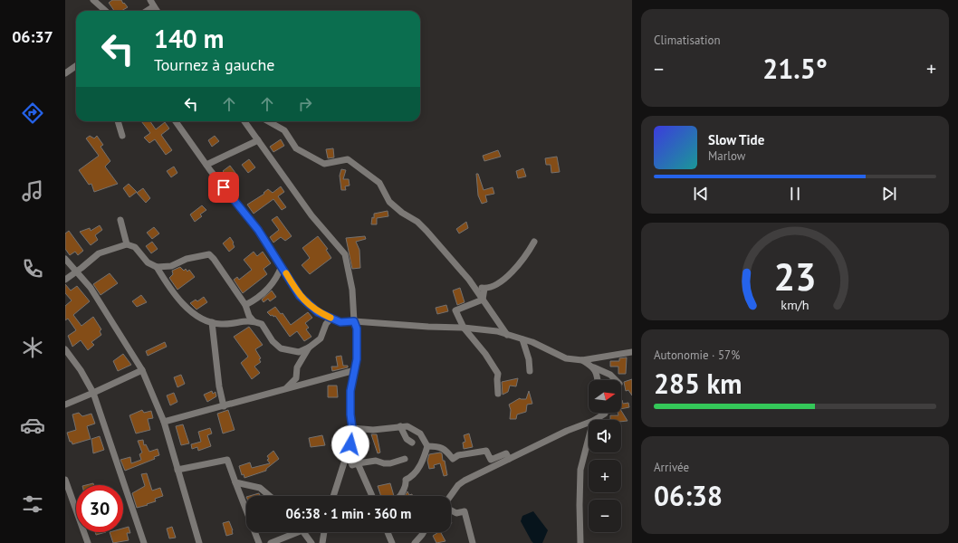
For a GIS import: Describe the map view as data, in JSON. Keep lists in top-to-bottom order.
{
  "north": "right",
  "page": {
    "tabs": "06:37",
    "tile": [
      "Climatisation",
      ["Autonomie · 57%", "285 km"],
      ["Arrivée", "06:38"]
    ],
    "turn": ["140 m", "Tournez à gauche"],
    "heat": ["−", "21.5°", "+"],
    "song": ["Slow Tide", "Marlow"],
    "map_buttons": ["+", "−"],
    "limit": "30",
    "trip": "06:38 · 1 min · 360 m",
    "gauge": ["23", "km/h"]
  }
}
